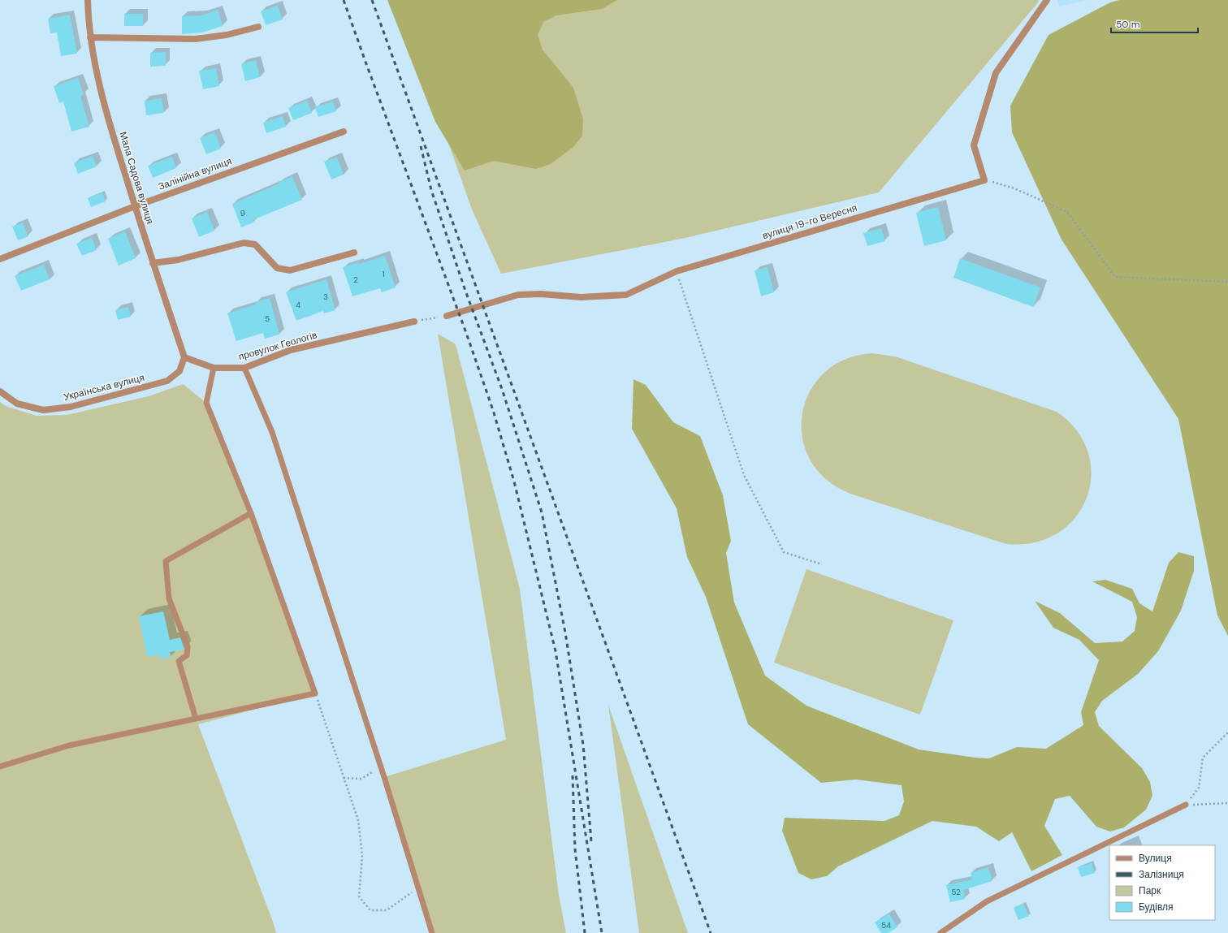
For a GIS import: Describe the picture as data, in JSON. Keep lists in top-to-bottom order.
{
  "streets": {
    "street": [
      "Залінійна вулиця",
      "Мала Садова вулиця",
      "вулиця 19-го Вересня",
      "провулок Геологів",
      "Українська вулиця"
    ]
  },
  "crossings": [
    ["Залінійна вулиця", "Мала Садова вулиця"],
    ["Мала Садова вулиця", "провулок Геологів"],
    ["Мала Садова вулиця", "Українська вулиця"],
    ["провулок Геологів", "Українська вулиця"]
  ],
  "house_numbers": [
    "9",
    "1",
    "2",
    "3",
    "4",
    "5",
    "52",
    "54"
  ],
  "legend": [
    "Вулиця",
    "Залізниця",
    "Парк",
    "Будівля"
  ],
  "scale_bar": "50 m"
}
